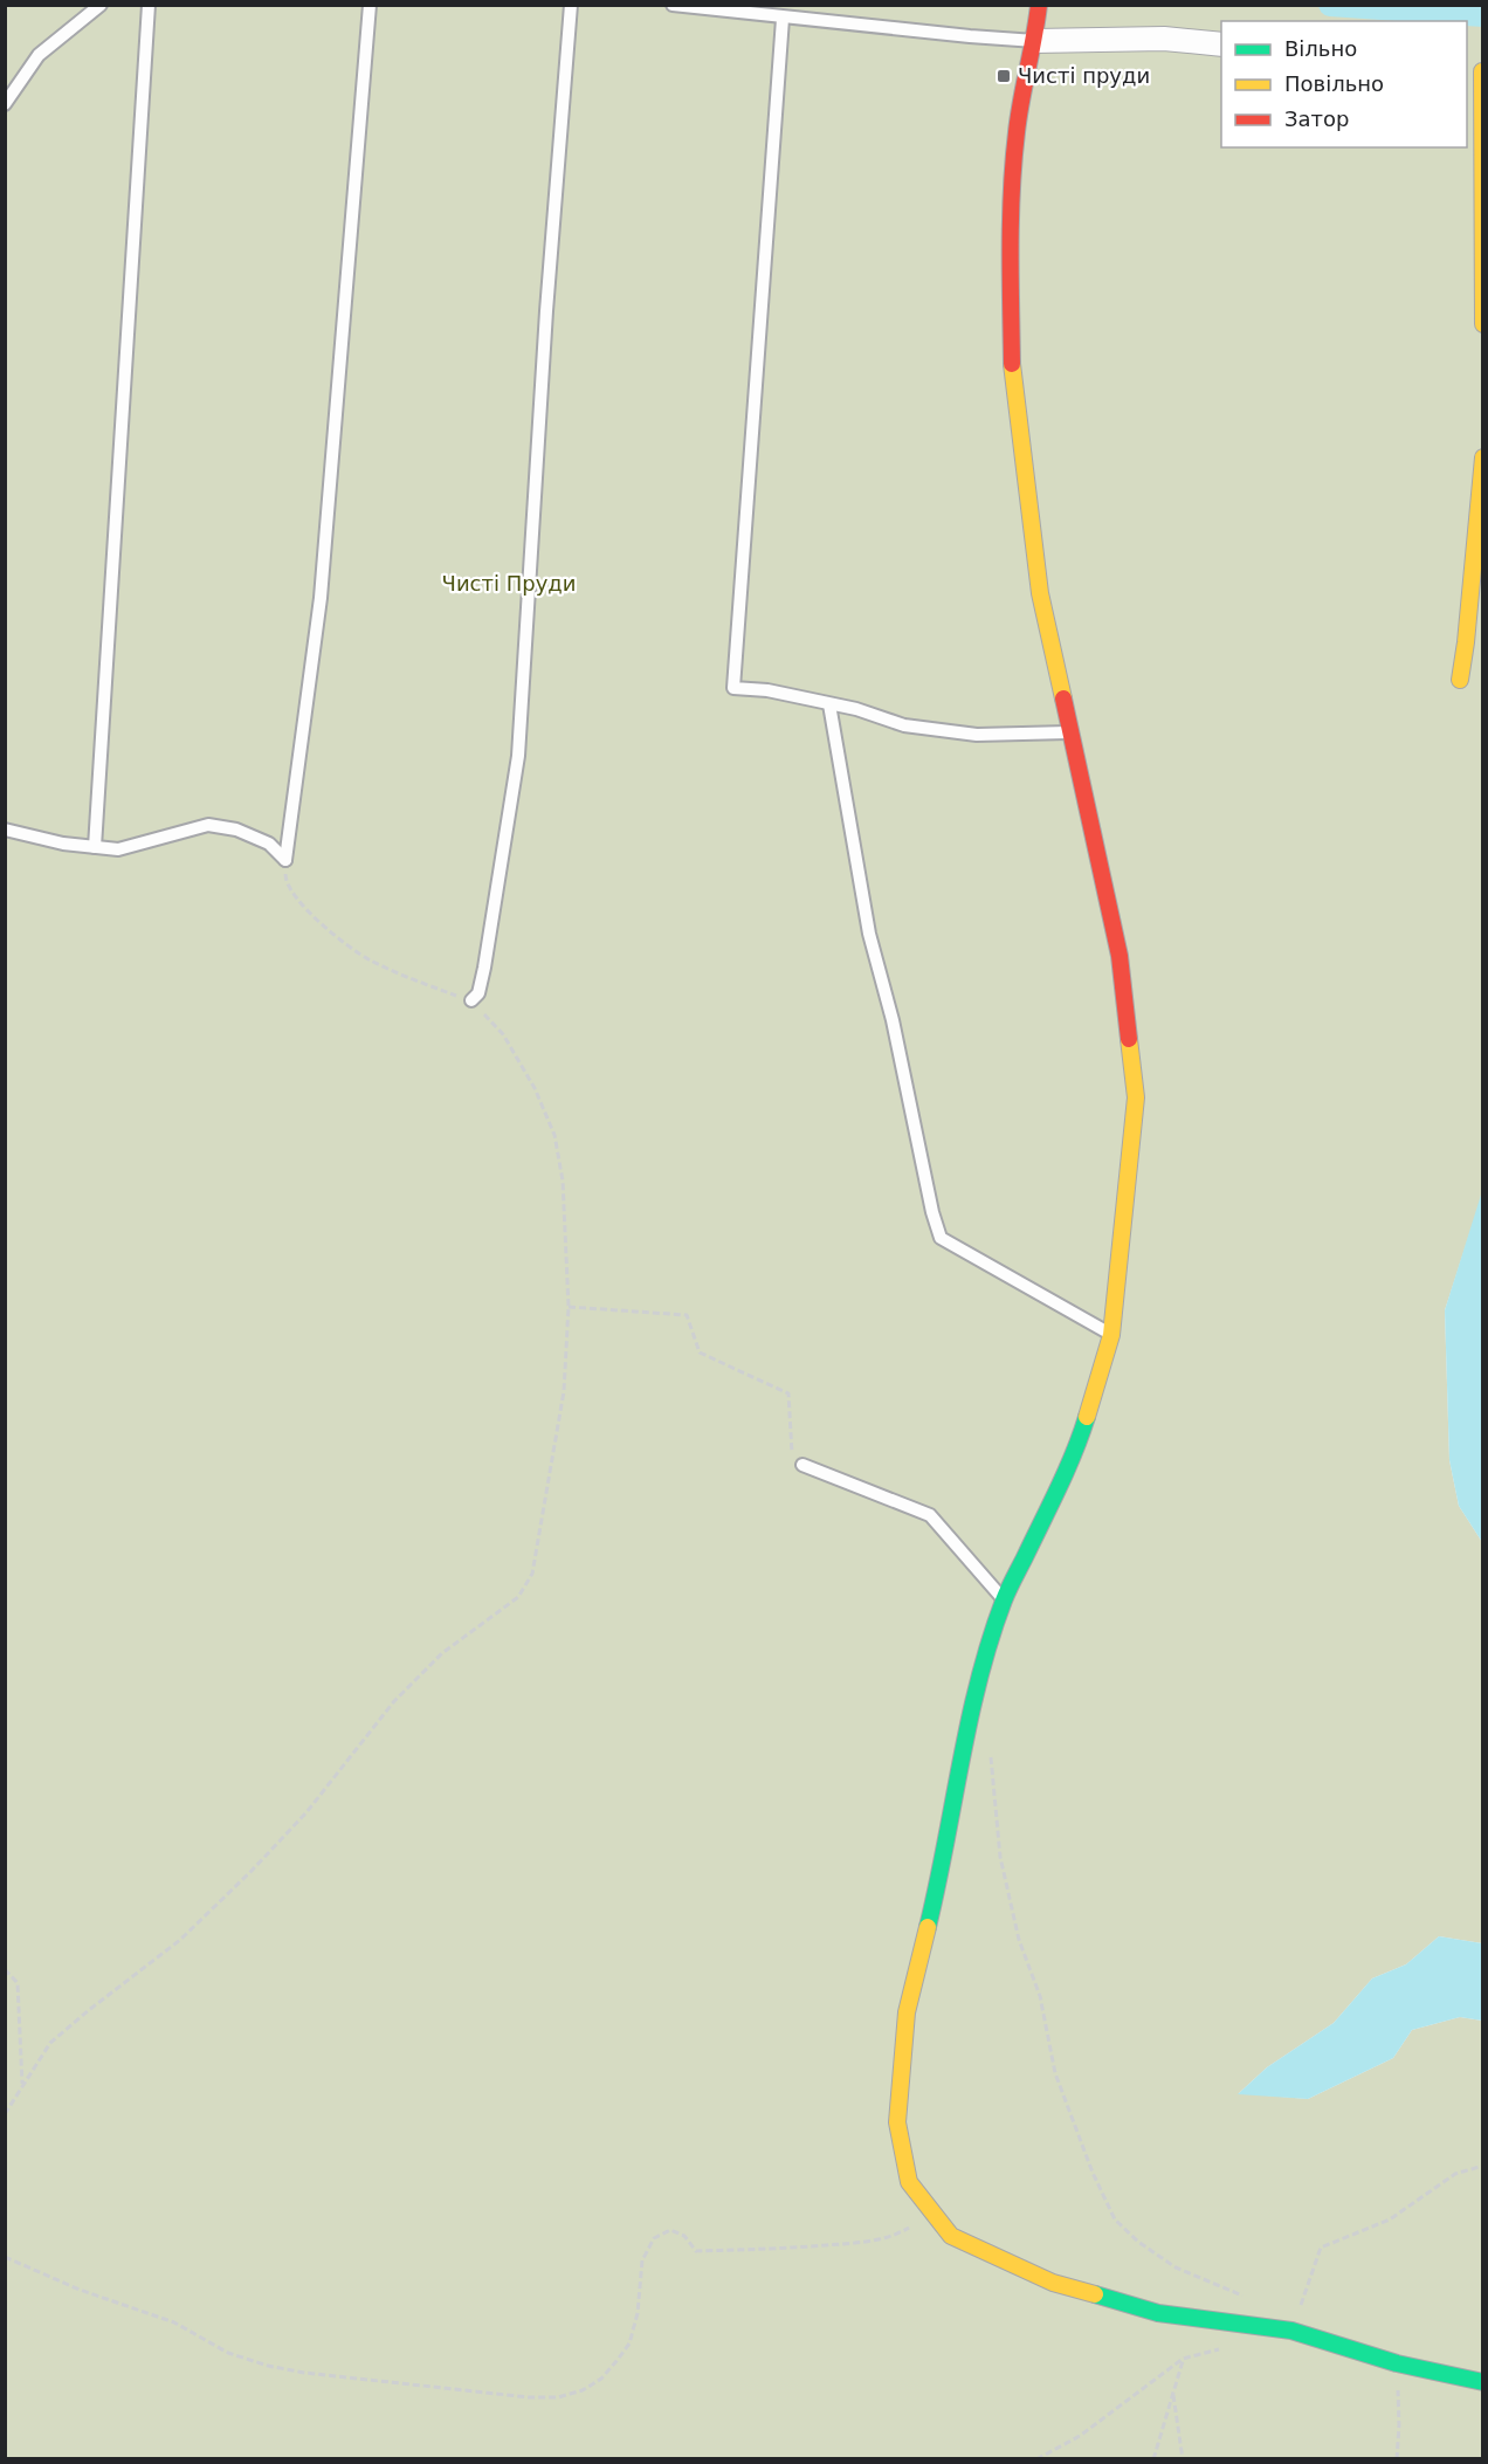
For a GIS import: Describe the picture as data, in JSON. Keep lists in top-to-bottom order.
{
  "parks": ["Чисті Пруди"],
  "places": {
    "transit": ["Чисті пруди"]
  },
  "legend": ["Вільно", "Повільно", "Затор"]
}
